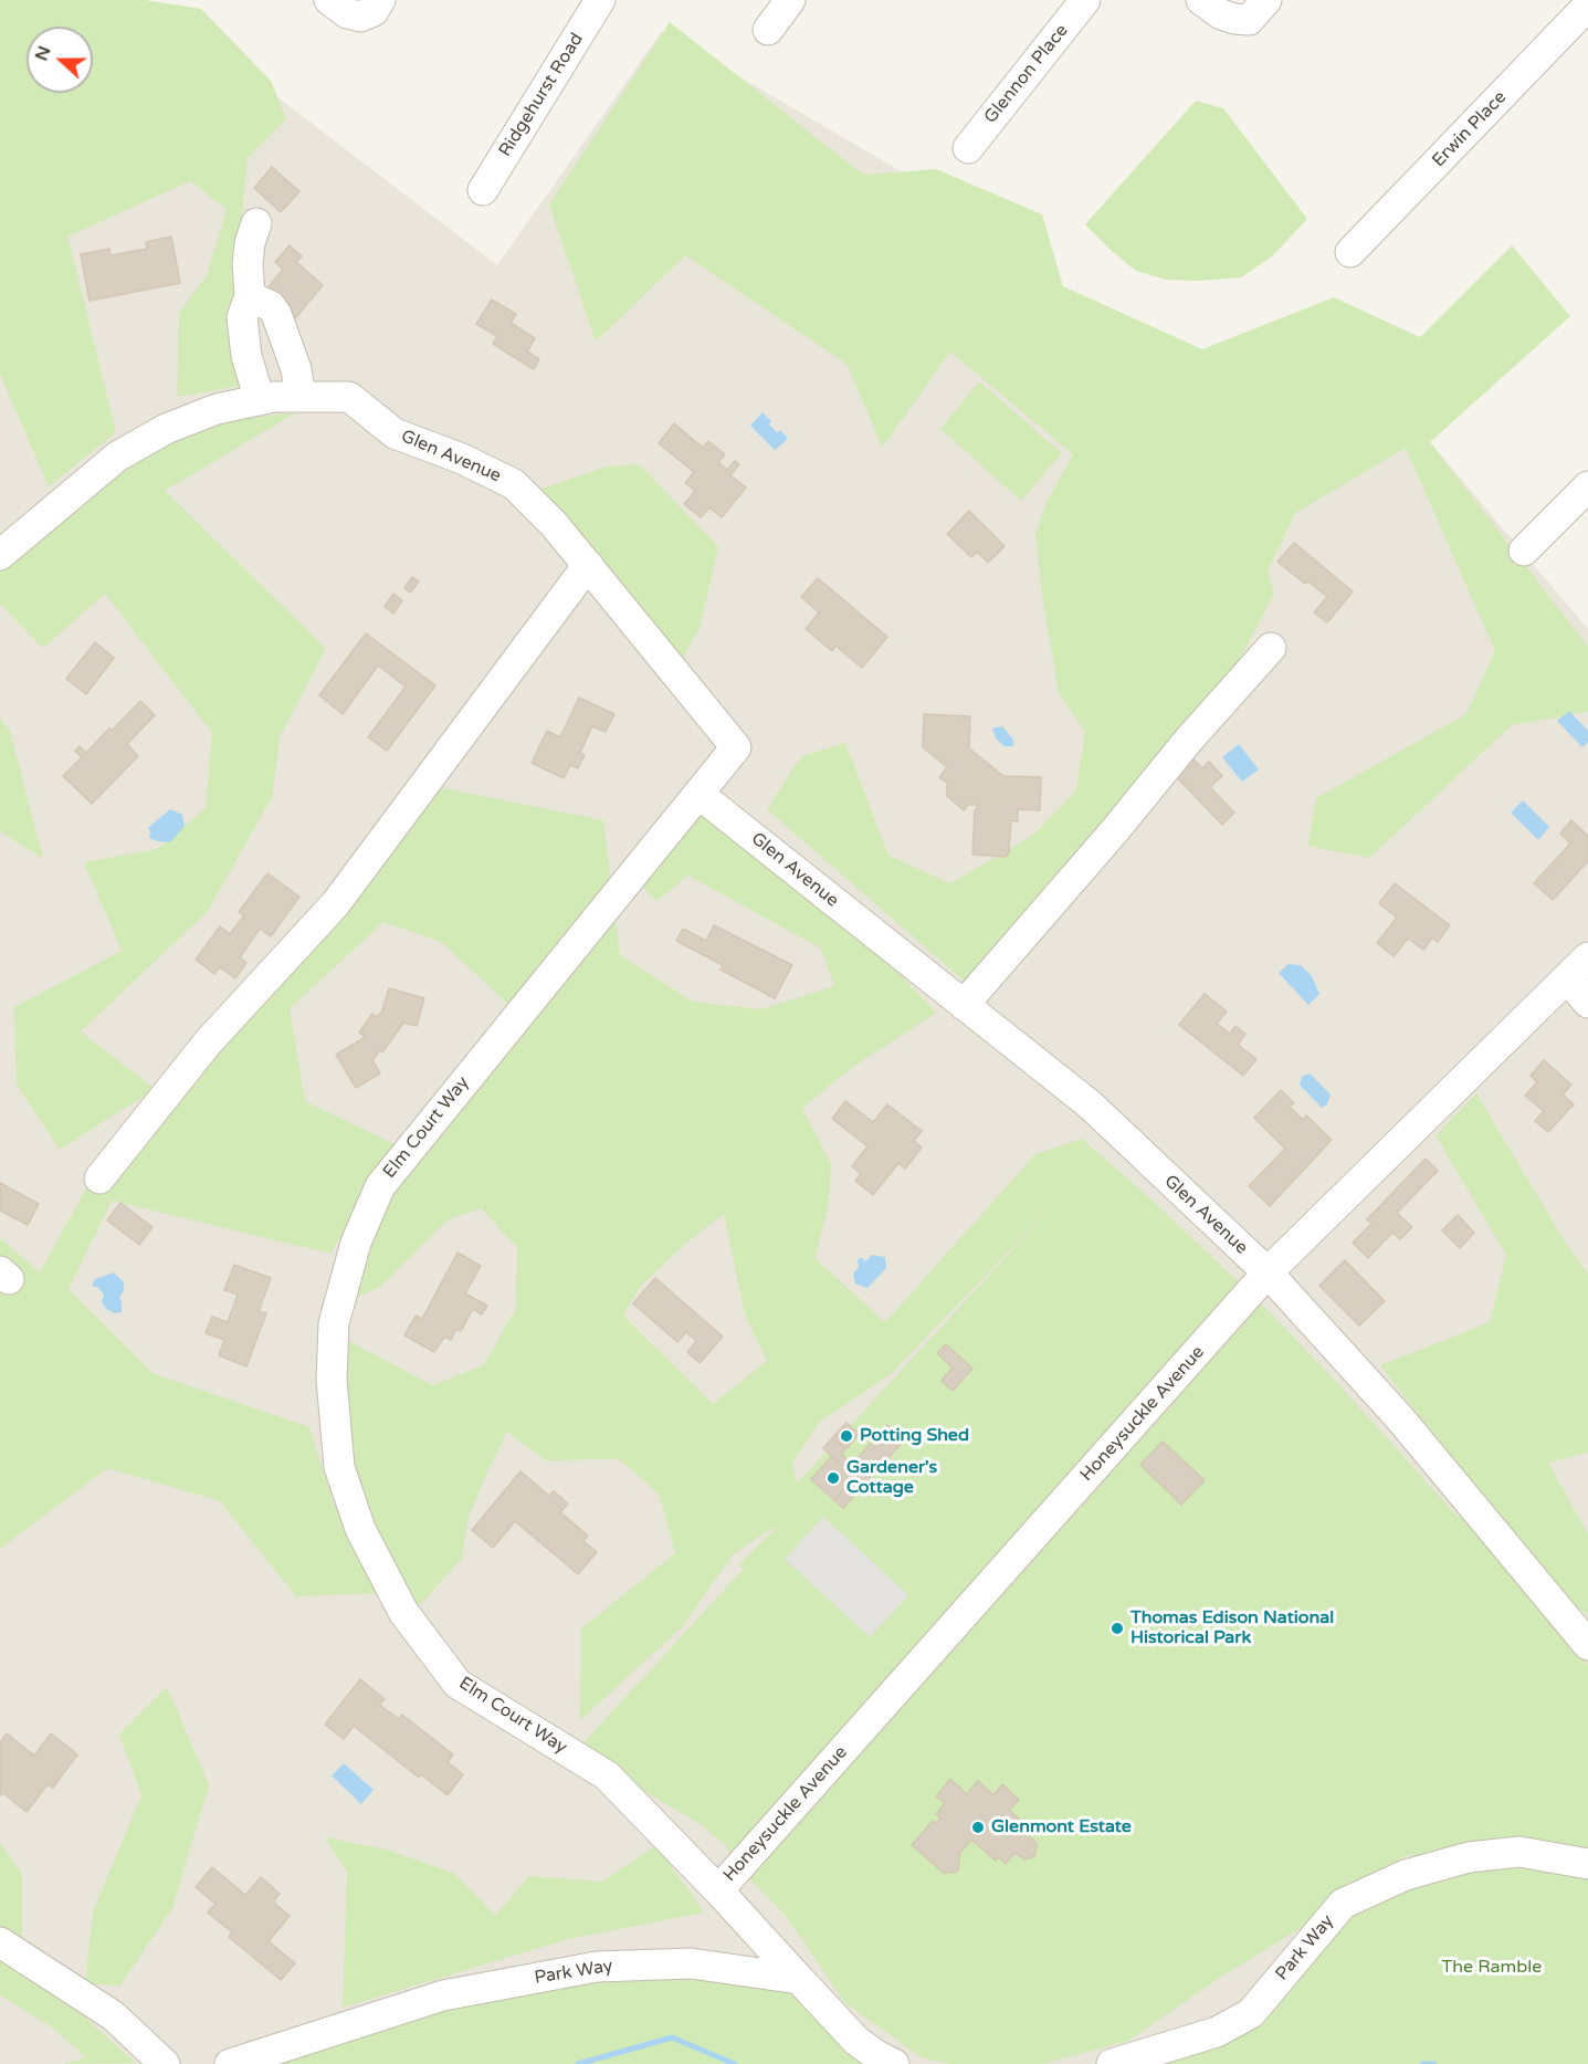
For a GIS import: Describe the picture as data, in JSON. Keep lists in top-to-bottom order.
{
  "streets": {
    "street": [
      "Glennon Place",
      "Ridgehurst Road",
      "Erwin Place",
      "Glen Avenue",
      "Elm Court Way",
      "Honeysuckle Avenue",
      "Park Way"
    ]
  },
  "crossings": [
    ["Glen Avenue", "Elm Court Way"],
    ["Glen Avenue", "Honeysuckle Avenue"],
    ["Elm Court Way", "Honeysuckle Avenue"],
    ["Elm Court Way", "Park Way"]
  ],
  "parks": ["The Ramble"],
  "places": [
    "Potting Shed",
    "Gardener's Cottage",
    "Thomas Edison National Historical Park",
    "Glenmont Estate"
  ],
  "north": "left"
}
